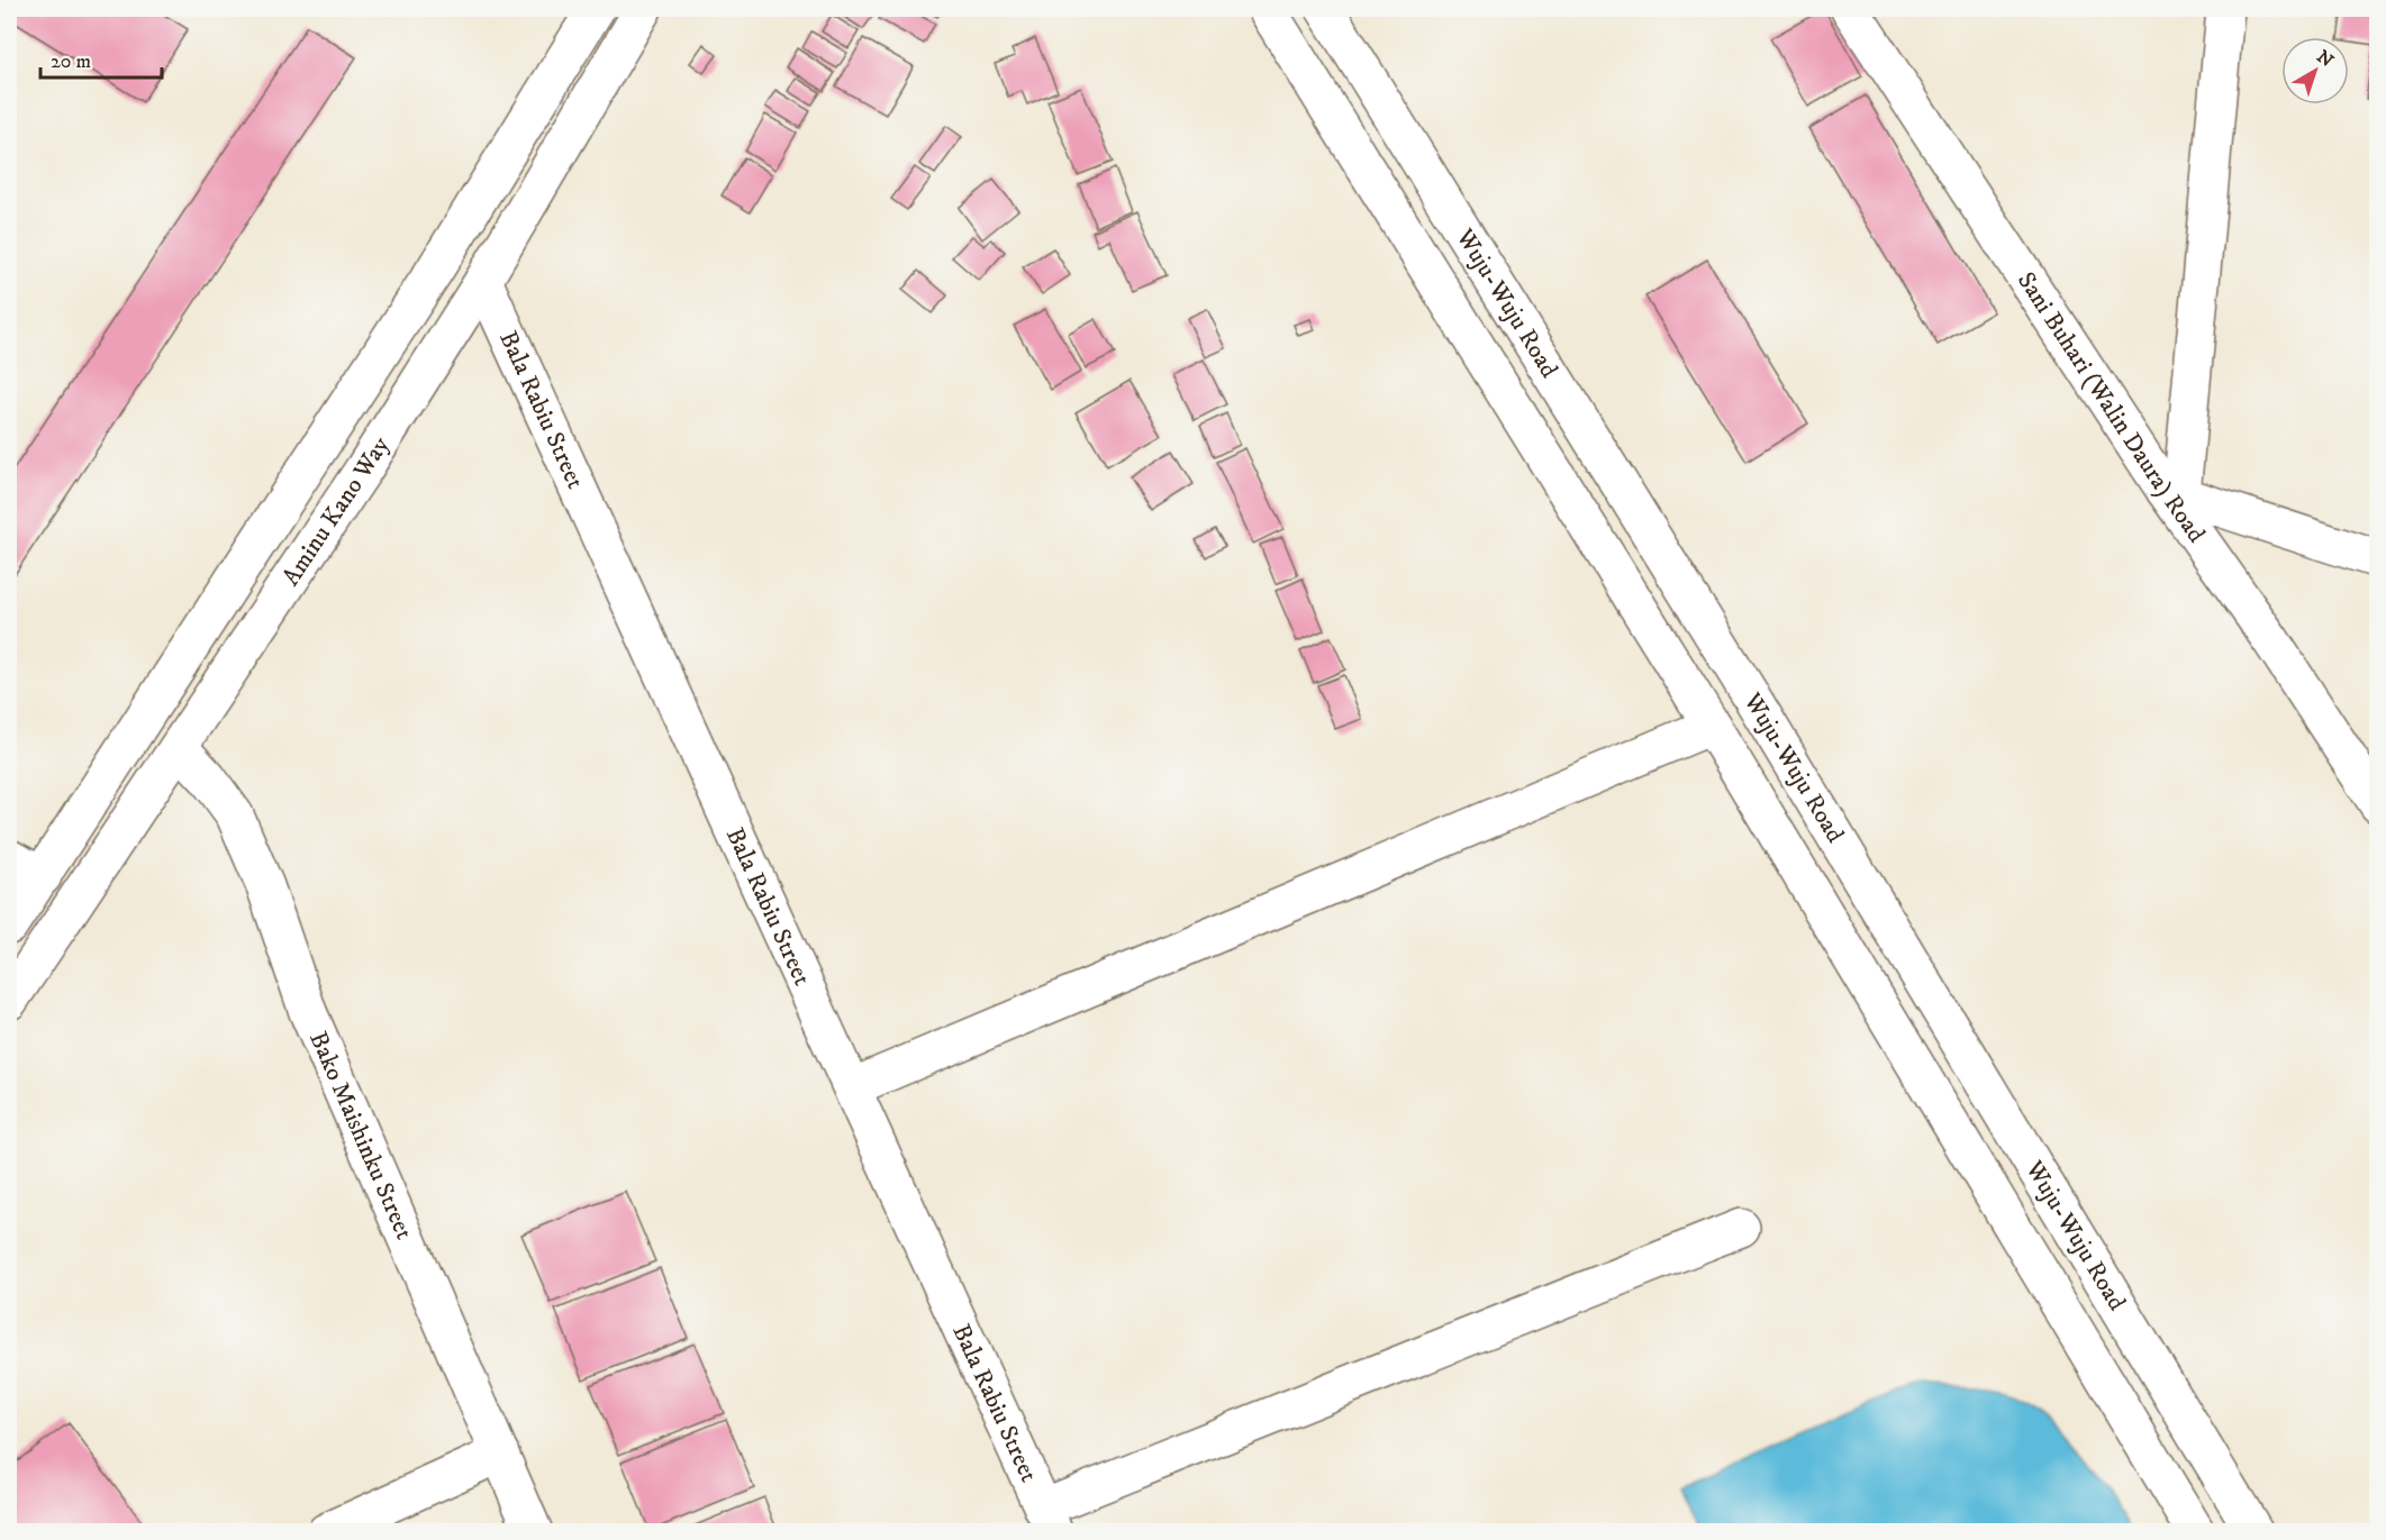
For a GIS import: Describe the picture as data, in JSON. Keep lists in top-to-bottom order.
{
  "streets": {
    "street": [
      "Wuju-Wuju Road",
      "Sani Buhari (Walin Daura) Road",
      "Bala Rabiu Street",
      "Aminu Kano Way",
      "Bako Maishinku Street"
    ]
  },
  "crossings": [
    ["Bala Rabiu Street", "Aminu Kano Way"],
    ["Aminu Kano Way", "Bako Maishinku Street"]
  ],
  "scale_bar": "20 m",
  "north": "top right"
}
